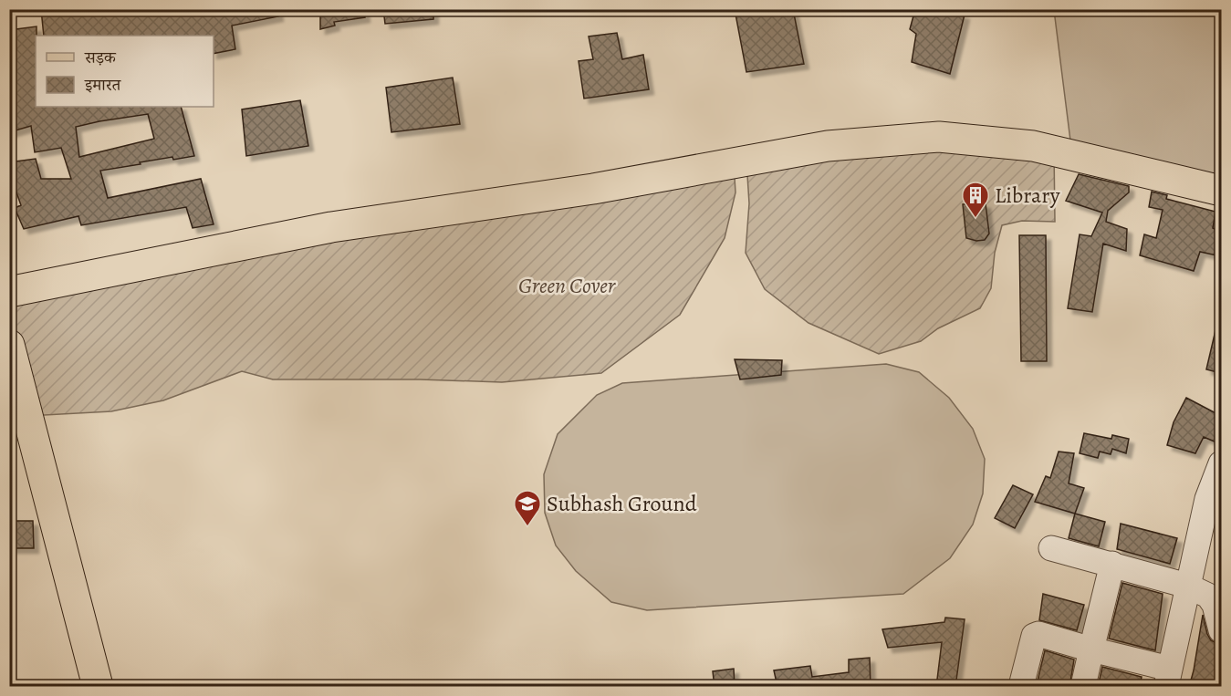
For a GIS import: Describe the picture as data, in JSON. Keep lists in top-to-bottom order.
{
  "parks": ["Green Cover"],
  "places": {
    "building": ["Library"],
    "school or university": ["Subhash Ground"]
  },
  "legend": ["सड़क", "इमारत"]
}
